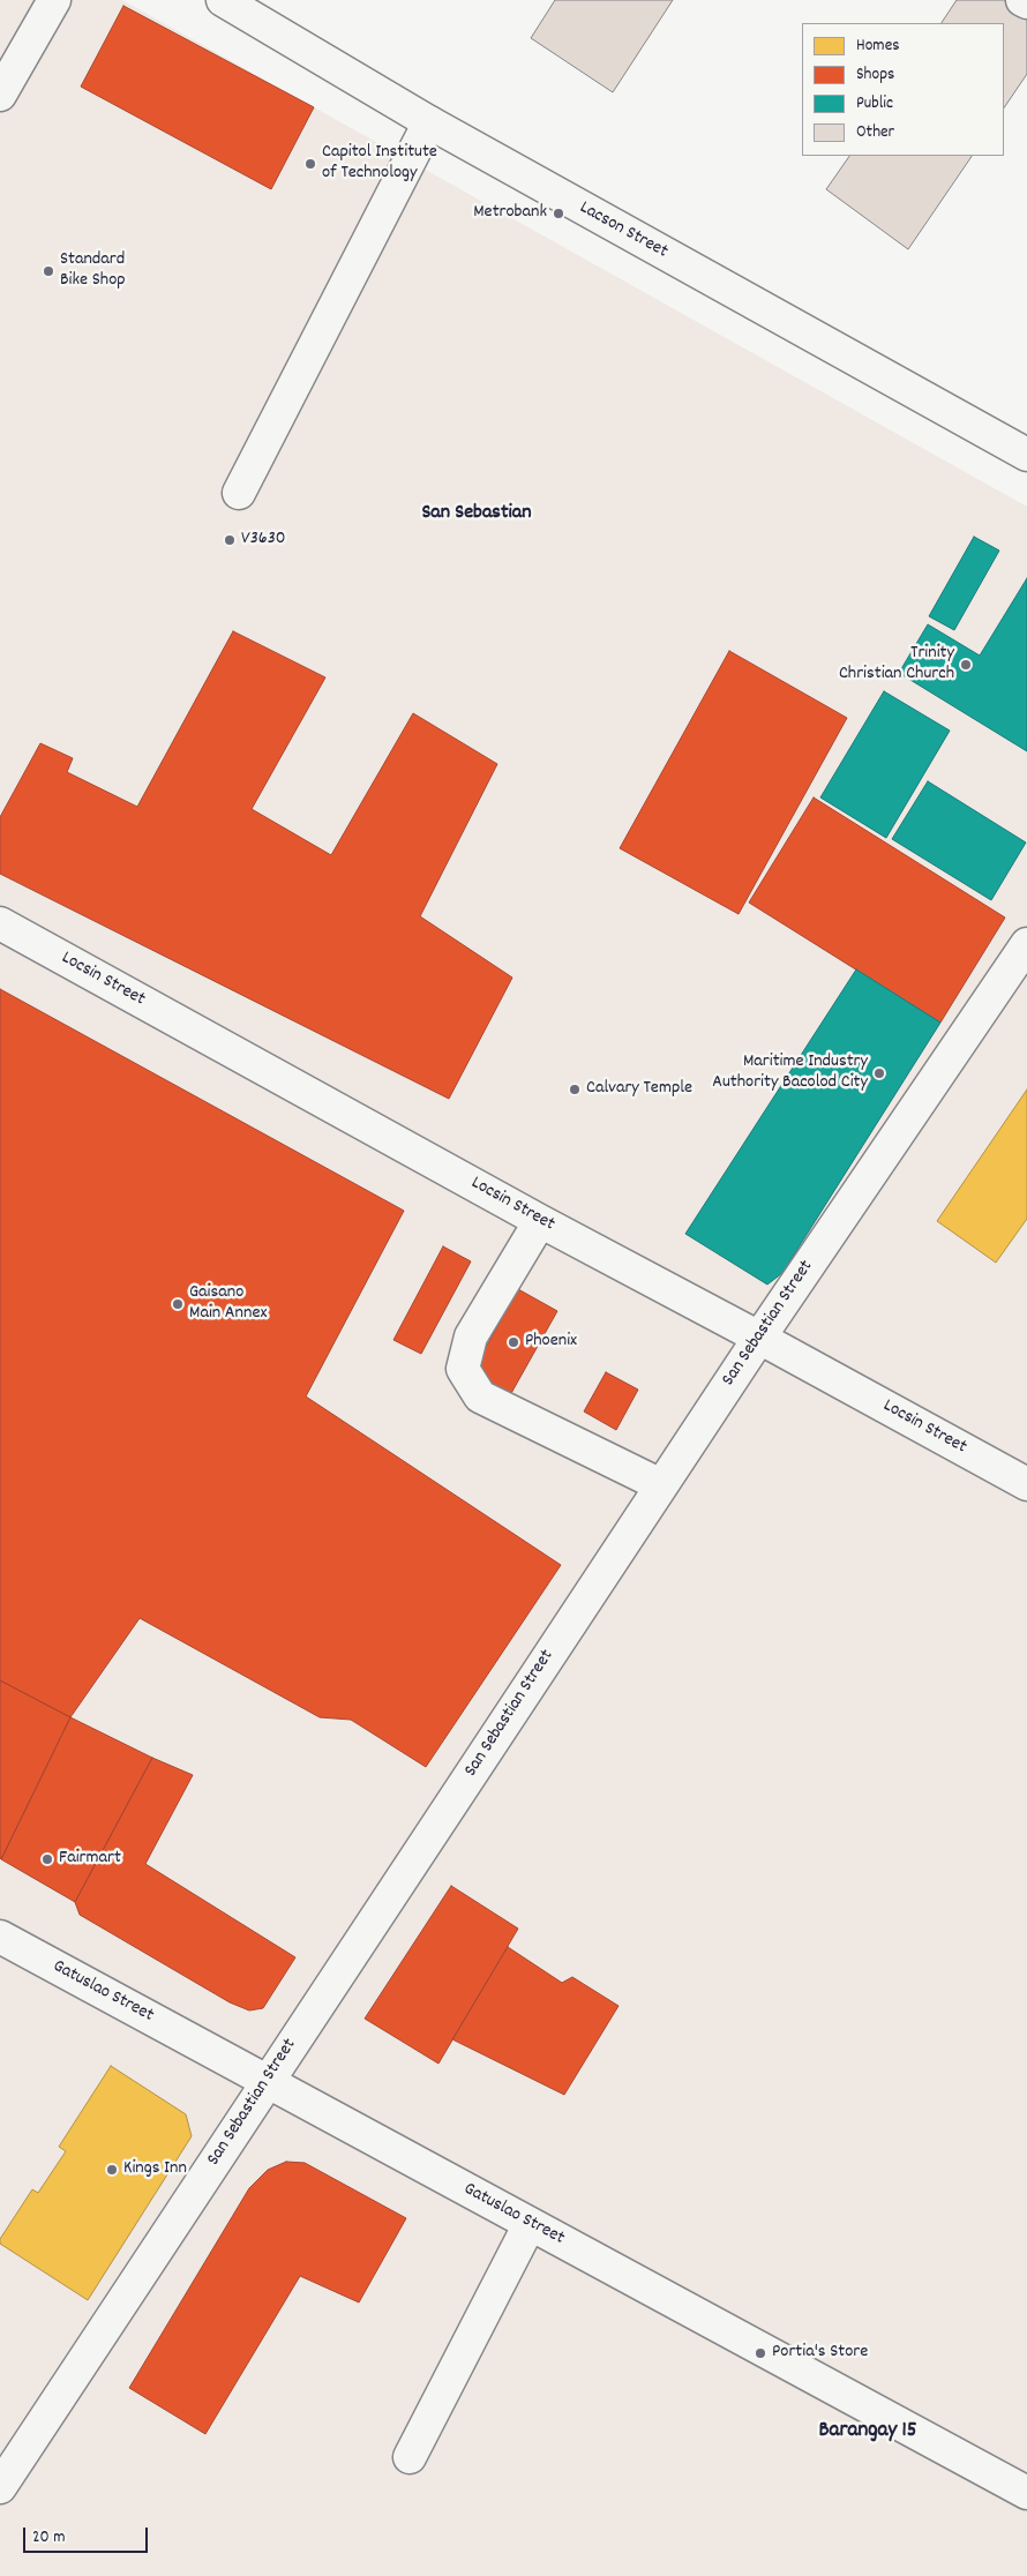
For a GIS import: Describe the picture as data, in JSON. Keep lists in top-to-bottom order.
{
  "streets": {
    "street": [
      "Lacson Street",
      "Locsin Street",
      "San Sebastian Street",
      "Gatuslao Street"
    ]
  },
  "crossings": [
    ["Locsin Street", "San Sebastian Street"],
    ["San Sebastian Street", "Gatuslao Street"]
  ],
  "districts": ["San Sebastian", "Barangay 15"],
  "places": [
    "Capitol Institute of Technology",
    "Metrobank",
    "Standard Bike Shop",
    "V3630",
    "Trinity Christian Church",
    "Maritime Industry Authority Bacolod City",
    "Calvary Temple",
    "Gaisano Main Annex",
    "Phoenix",
    "Fairmart",
    "Kings Inn",
    "Portia's Store"
  ],
  "legend": [
    "Homes",
    "Shops",
    "Public",
    "Other"
  ],
  "scale_bar": "20 m"
}
